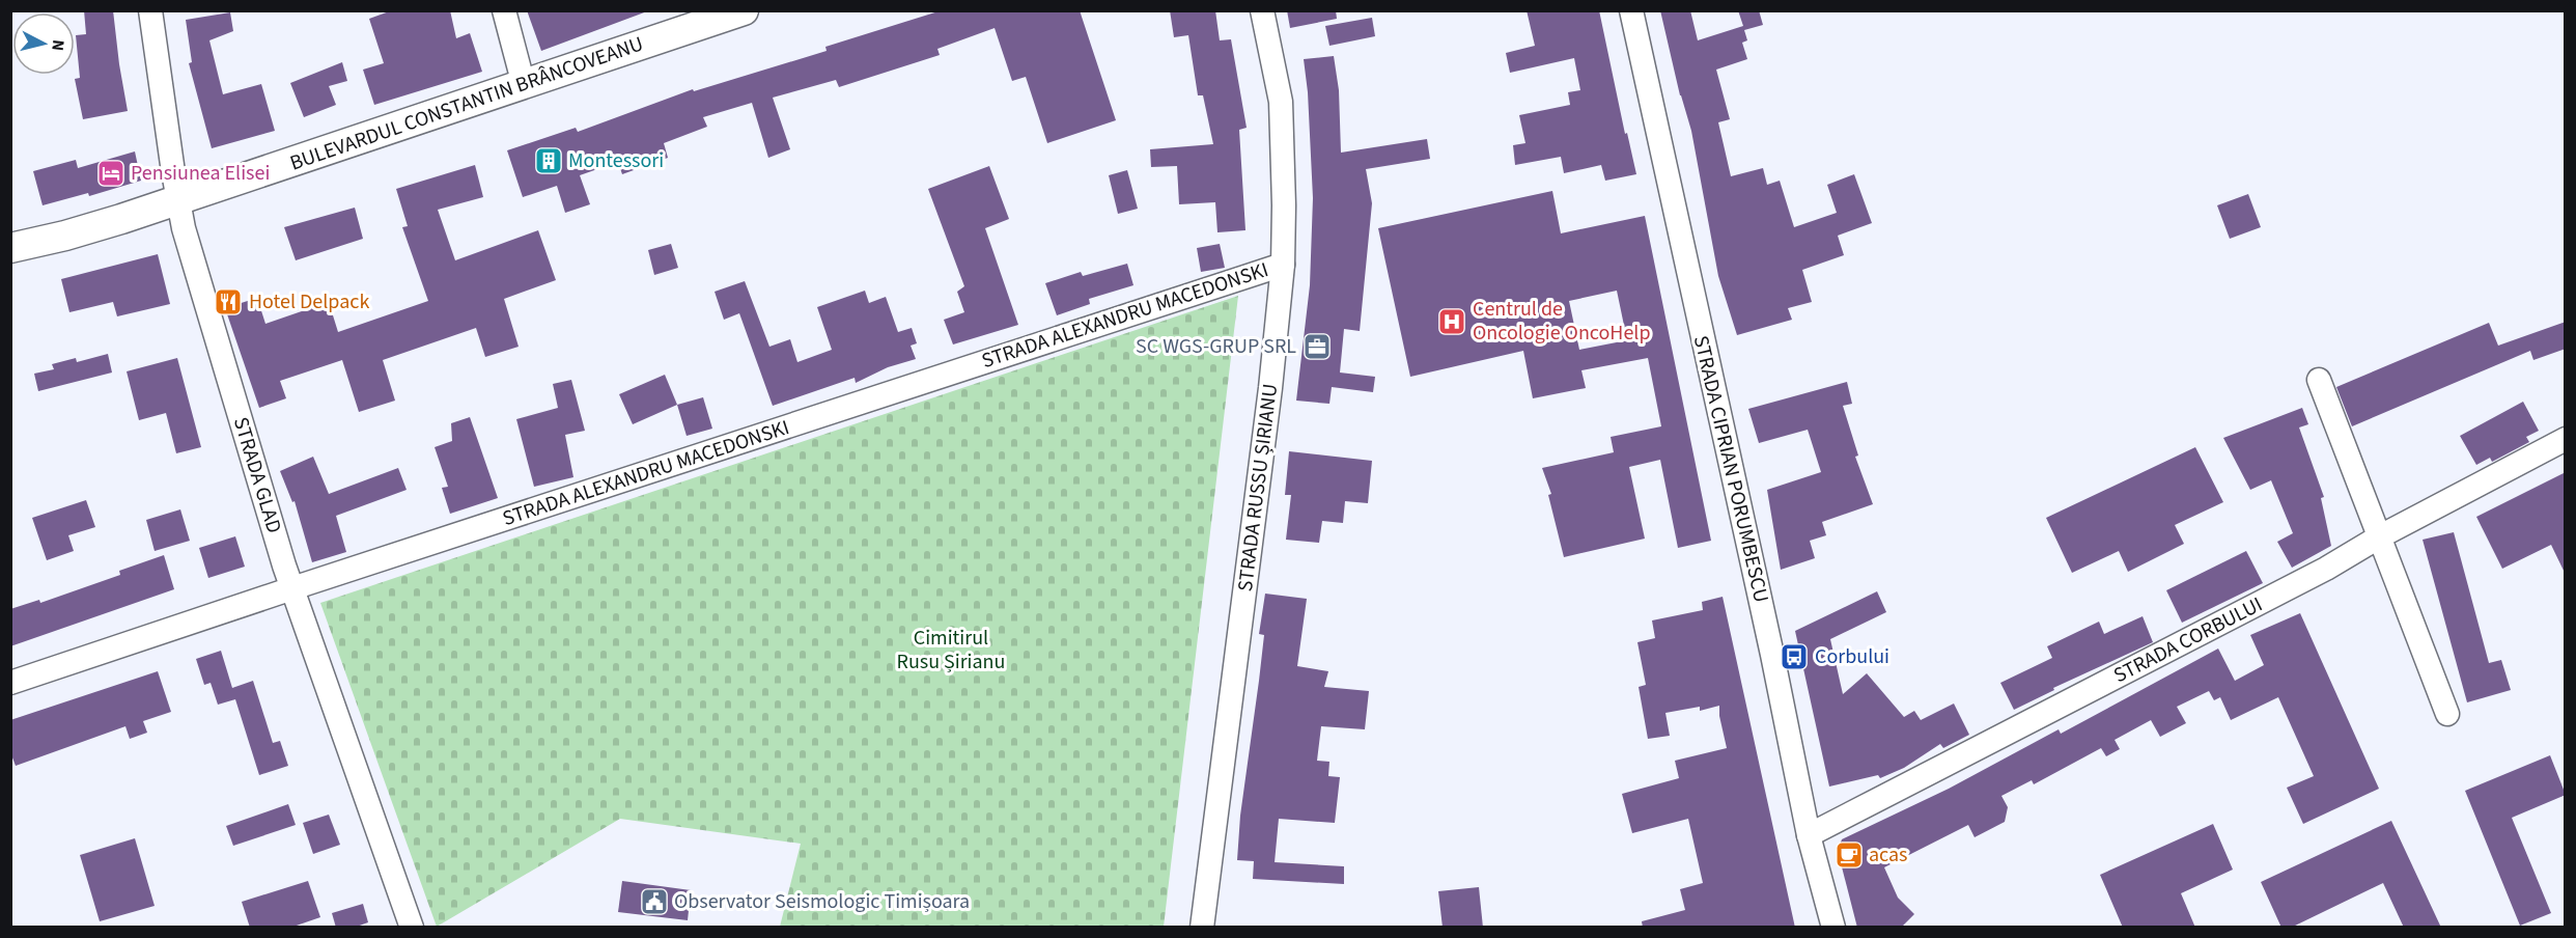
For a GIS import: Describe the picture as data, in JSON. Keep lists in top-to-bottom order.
{
  "streets": {
    "main road": ["BULEVARDUL CONSTANTIN BRÂNCOVEANU"],
    "street": [
      "STRADA ALEXANDRU MACEDONSKI",
      "STRADA CIPRIAN PORUMBESCU",
      "STRADA GLAD",
      "STRADA RUSSU ȘIRIANU",
      "STRADA CORBULUI"
    ]
  },
  "crossings": [
    ["BULEVARDUL CONSTANTIN BRÂNCOVEANU", "STRADA GLAD"],
    ["STRADA ALEXANDRU MACEDONSKI", "STRADA GLAD"],
    ["STRADA ALEXANDRU MACEDONSKI", "STRADA RUSSU ȘIRIANU"],
    ["STRADA CIPRIAN PORUMBESCU", "STRADA CORBULUI"]
  ],
  "parks": ["Cimitirul Rusu Șirianu"],
  "places": {
    "building": ["Montessori"],
    "hotel": ["Pensiunea Elisei"],
    "restaurant": ["Hotel Delpack"],
    "hospital": ["Centrul de Oncologie OncoHelp"],
    "office": ["SC WGS-GRUP SRL"],
    "bus stop": ["Corbului"],
    "cafe": ["acas"],
    "public building": ["Observator Seismologic Timișoara"]
  },
  "north": "right"
}
